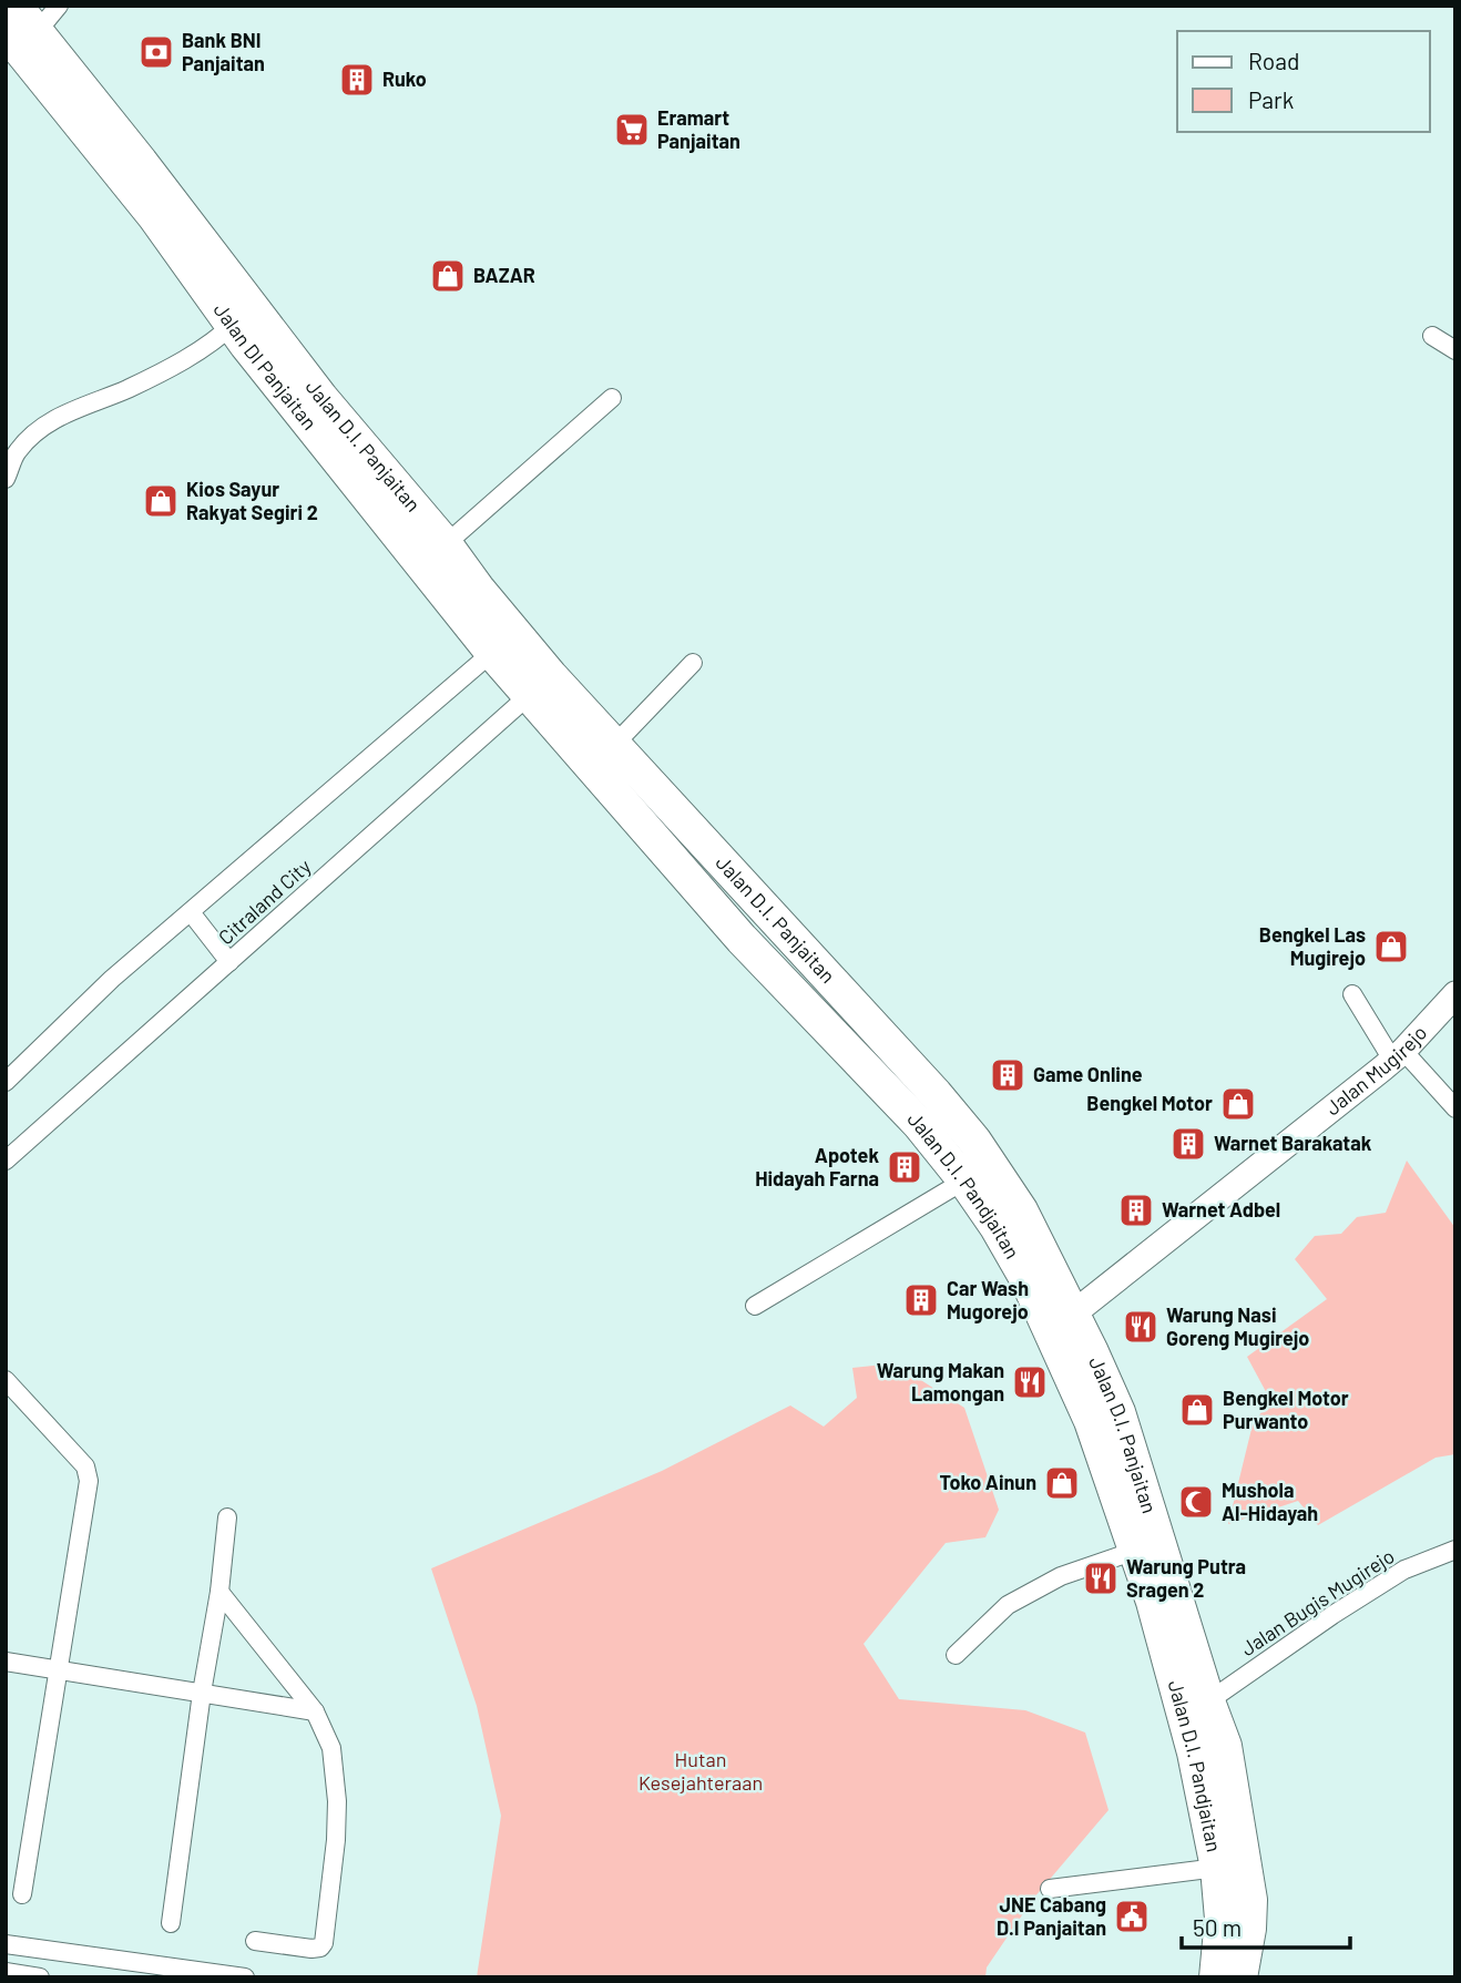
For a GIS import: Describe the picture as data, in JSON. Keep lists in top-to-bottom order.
{
  "streets": {
    "highway": ["Jalan DI Panjaitan", "Jalan D.I. Panjaitan", "Jalan D.I. Pandjaitan"],
    "street": ["Citraland City", "Jalan Mugirejo", "Jalan Bugis Mugirejo"]
  },
  "crossings": [
    ["Jalan DI Panjaitan", "Jalan D.I. Panjaitan"],
    ["Jalan DI Panjaitan", "Citraland City"],
    ["Jalan DI Panjaitan", "Jalan D.I. Pandjaitan"],
    ["Jalan D.I. Panjaitan", "Citraland City"],
    ["Jalan D.I. Panjaitan", "Jalan Mugirejo"],
    ["Jalan D.I. Panjaitan", "Jalan D.I. Pandjaitan"],
    ["Jalan D.I. Panjaitan", "Jalan Bugis Mugirejo"],
    ["Citraland City", "Jalan D.I. Pandjaitan"],
    ["Jalan Mugirejo", "Jalan D.I. Pandjaitan"]
  ],
  "parks": ["Hutan Kesejahteraan"],
  "places": {
    "bank": ["Bank BNI Panjaitan"],
    "building": [
      "Ruko",
      "Game Online",
      "Warnet Barakatak",
      "Apotek Hidayah Farna",
      "Warnet Adbel",
      "Car Wash Mugorejo"
    ],
    "supermarket": ["Eramart Panjaitan"],
    "shop": [
      "BAZAR",
      "Kios Sayur Rakyat Segiri 2",
      "Bengkel Las Mugirejo",
      "Bengkel Motor",
      "Bengkel Motor Purwanto",
      "Toko Ainun"
    ],
    "restaurant": ["Warung Nasi Goreng Mugirejo", "Warung Makan Lamongan", "Warung Putra Sragen 2"],
    "mosque": ["Mushola Al-Hidayah"],
    "public building": ["JNE Cabang D.I Panjaitan"]
  },
  "legend": ["Road", "Park"],
  "scale_bar": "50 m"
}
